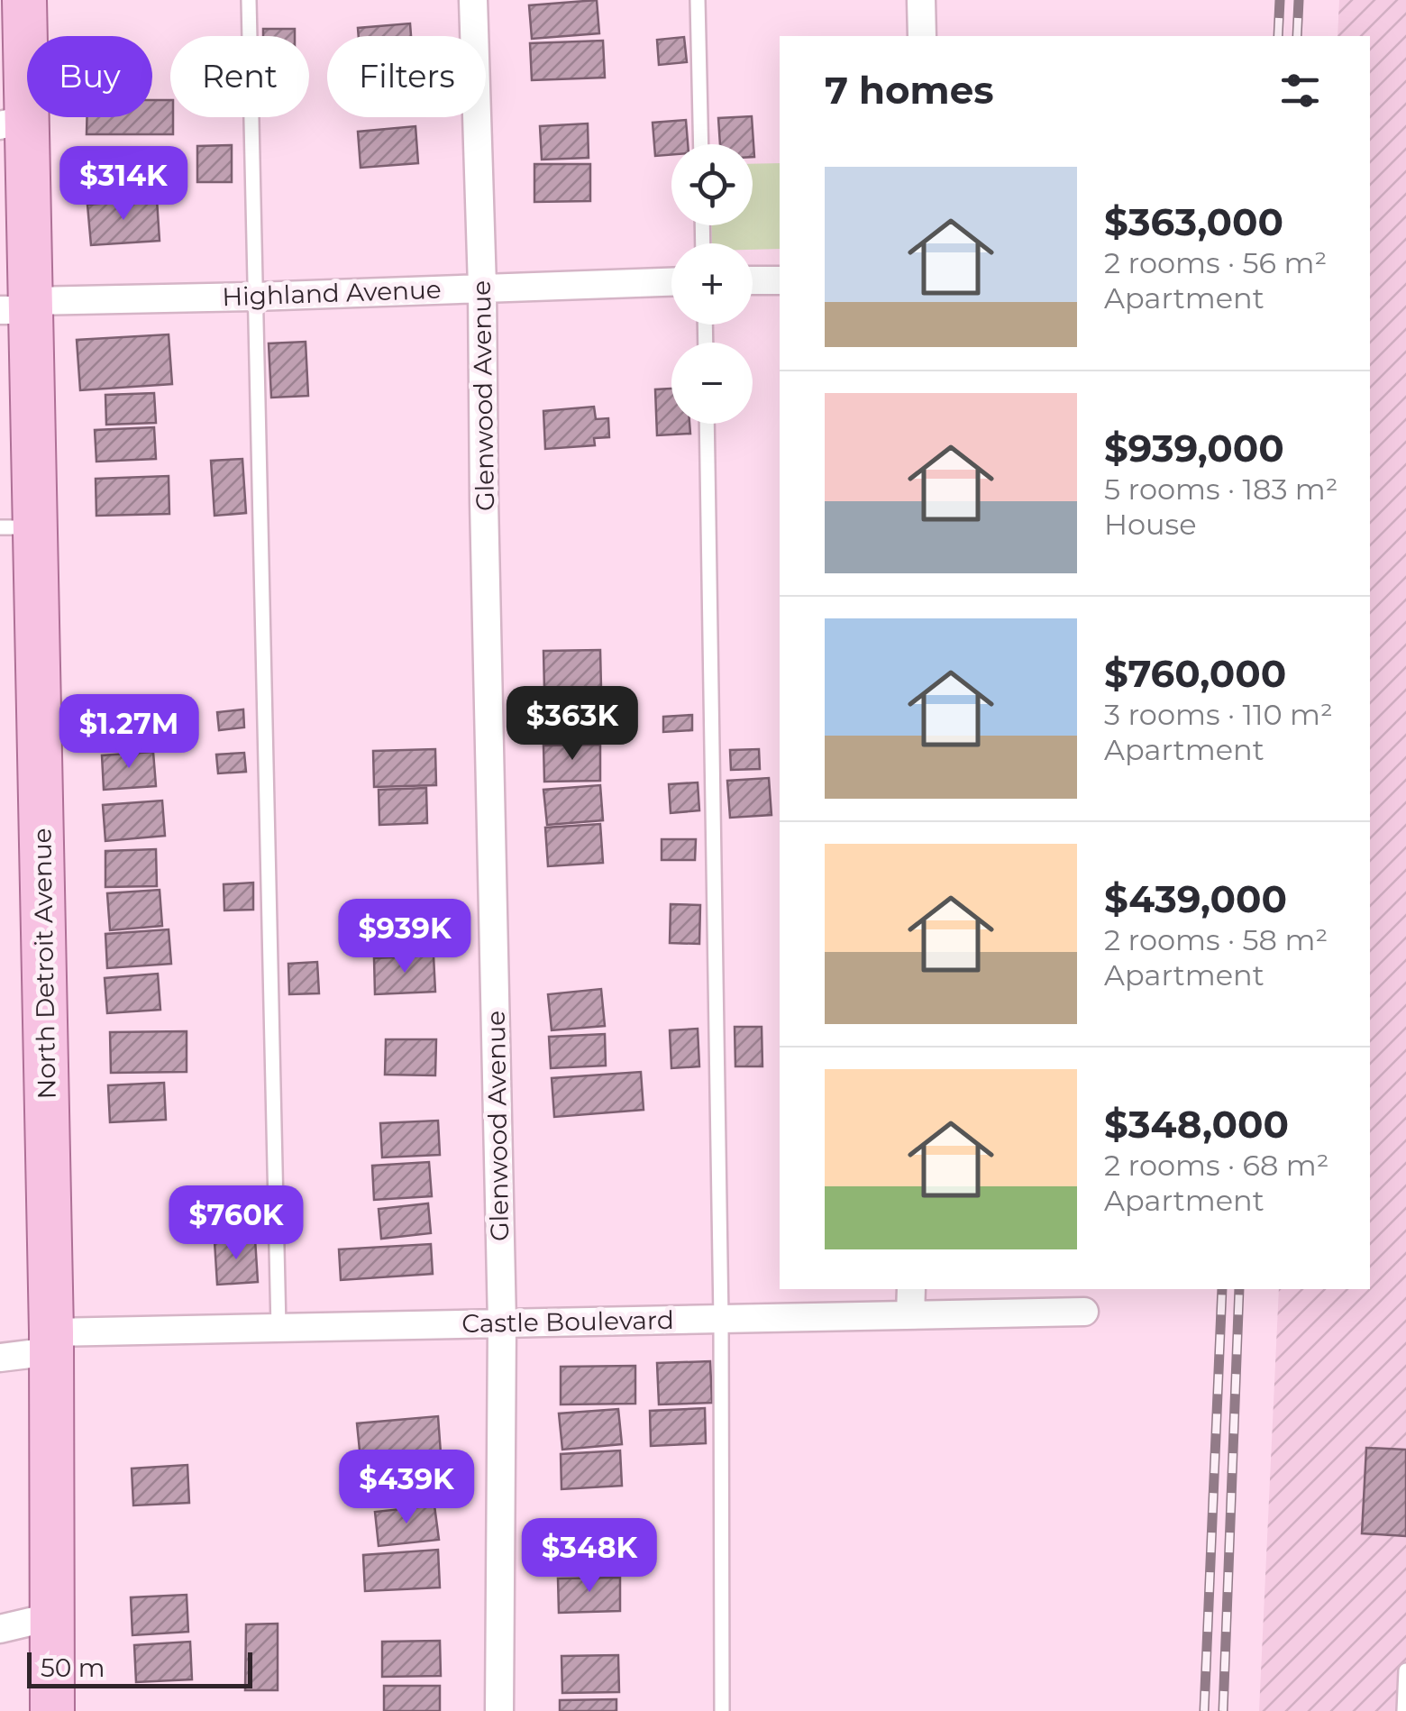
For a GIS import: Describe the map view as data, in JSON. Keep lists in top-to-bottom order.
{
  "streets": {
    "main road": ["North Detroit Avenue"],
    "street": ["Highland Avenue", "Glenwood Avenue", "Castle Boulevard"]
  },
  "crossings": [
    ["Highland Avenue", "Glenwood Avenue"],
    ["Highland Avenue", "North Detroit Avenue"],
    ["Glenwood Avenue", "Castle Boulevard"],
    ["North Detroit Avenue", "Castle Boulevard"]
  ],
  "scale_bar": "50 m",
  "page": {
    "chip": ["Buy", "Rent", "Filters"],
    "heading": "7 homes",
    "map_buttons": ["+", "−"],
    "list": [
      {
        "name": "$363,000",
        "note": "2 rooms · 56 m² · Apartment"
      },
      {
        "name": "$939,000",
        "note": "5 rooms · 183 m² · House"
      },
      {
        "name": "$760,000",
        "note": "3 rooms · 110 m² · Apartment"
      },
      {
        "name": "$439,000",
        "note": "2 rooms · 58 m² · Apartment"
      },
      {
        "name": "$348,000",
        "note": "2 rooms · 68 m² · Apartment"
      }
    ],
    "price": [
      "$314K",
      "$363K",
      "$1.27M",
      "$939K",
      "$760K",
      "$439K",
      "$348K"
    ],
    "scale": "50 m"
  }
}
